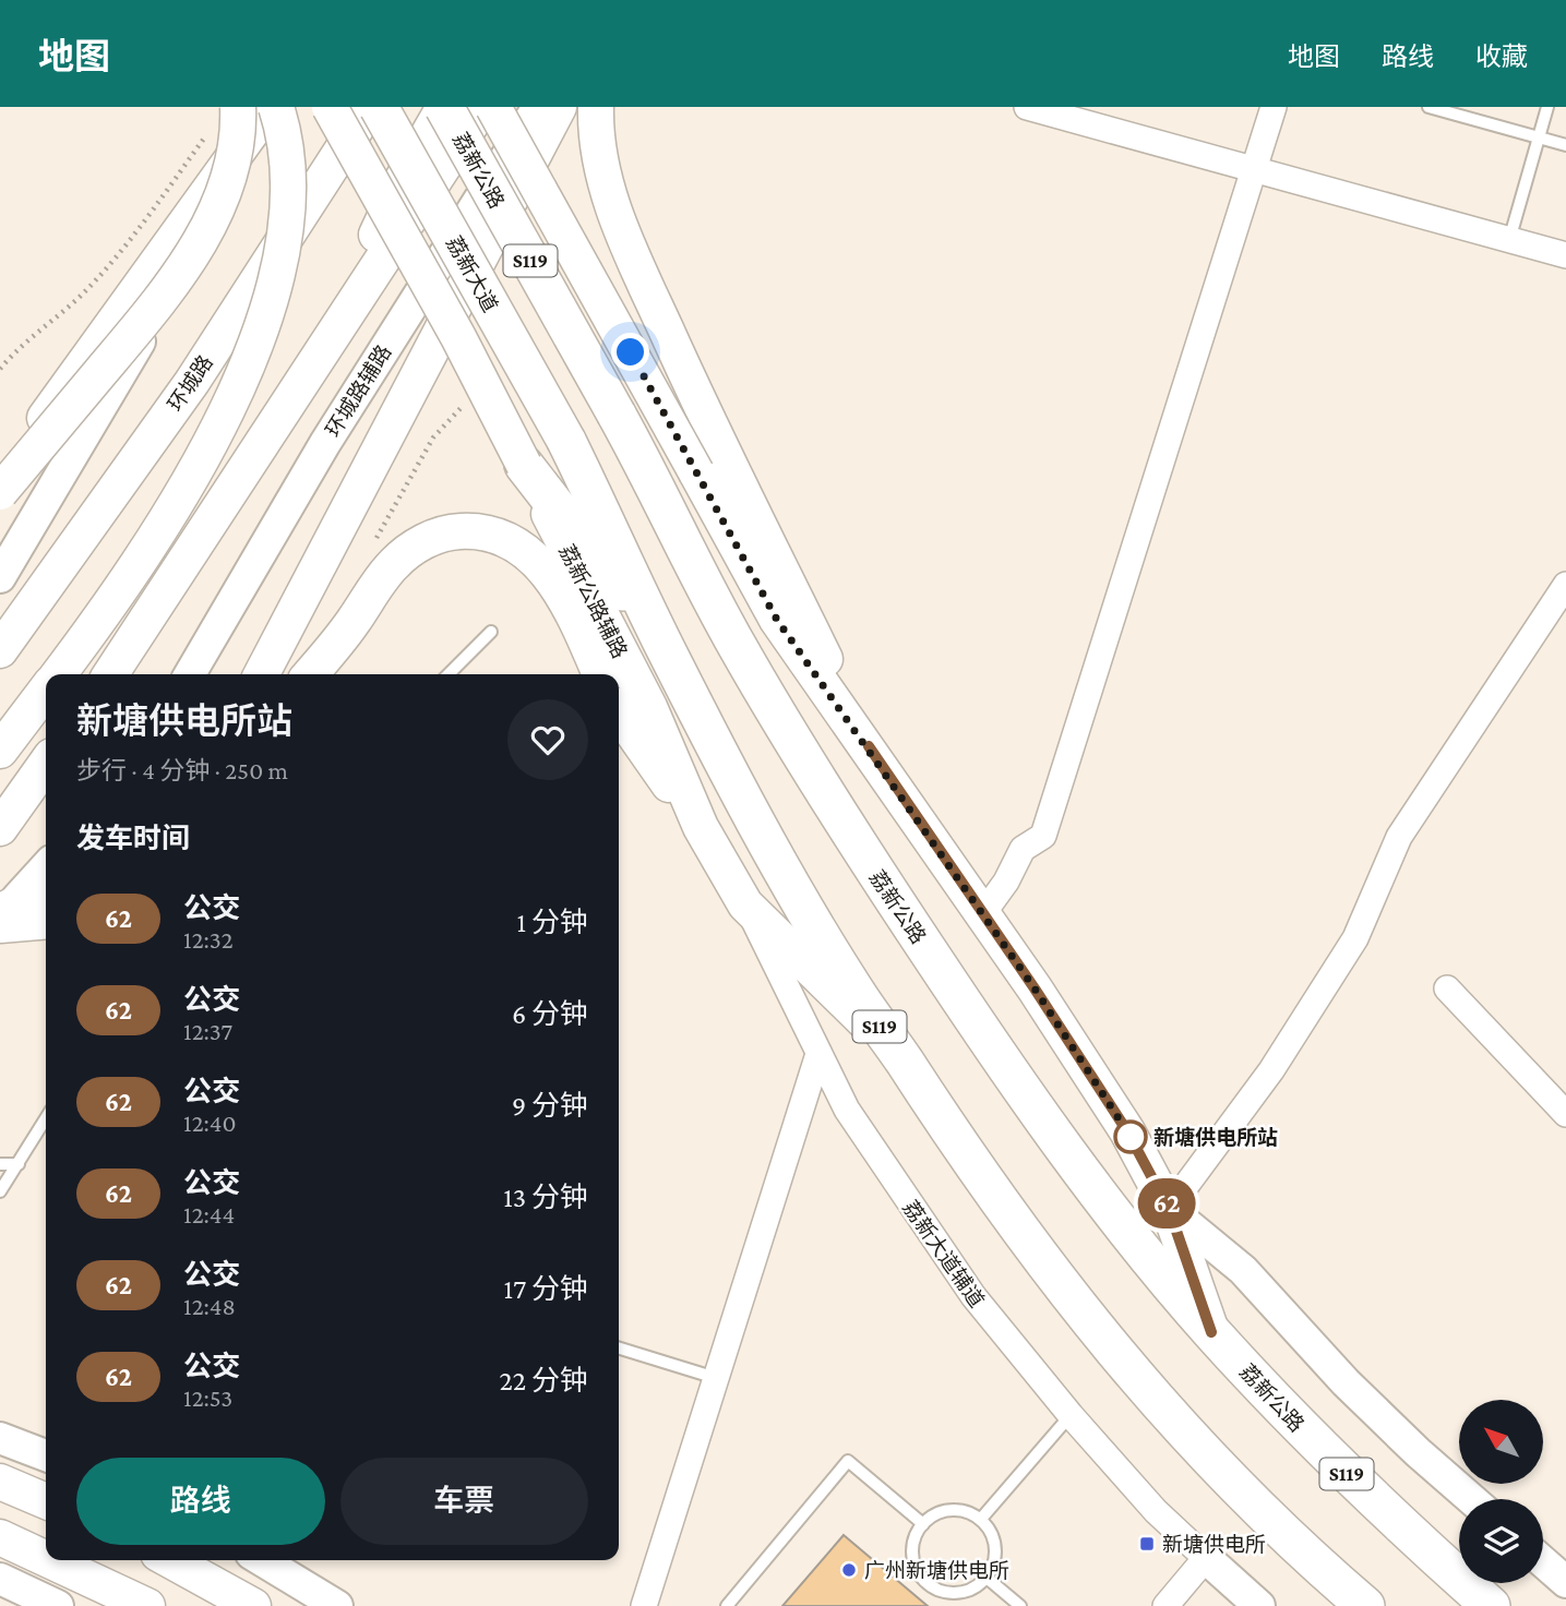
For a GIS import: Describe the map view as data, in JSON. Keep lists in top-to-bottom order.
{
  "streets": {
    "main road": [
      "荔新公路",
      "S119",
      "荔新大道",
      "环城路",
      "荔新公路辅路"
    ],
    "street": ["环城路辅路", "荔新大道辅道"]
  },
  "crossings": [
    ["S119", "荔新大道"],
    ["S119", "荔新公路辅路"],
    ["荔新公路辅路", "荔新大道辅道"]
  ],
  "places": {
    "other": ["新塘供电所站", "广州新塘供电所"],
    "transit": ["新塘供电所"]
  },
  "lines": ["bus line 62"],
  "north": "top left",
  "page": {
    "header": "地图",
    "nav": ["地图", "路线", "收藏"],
    "on_map": "62",
    "heading": [
      ["新塘供电所站", "步行 · 4 分钟 · 250 m"],
      "发车时间"
    ],
    "list": [
      {
        "mark": "62",
        "name": "公交",
        "note": "12:32",
        "value": "1 分钟"
      },
      {
        "mark": "62",
        "name": "公交",
        "note": "12:37",
        "value": "6 分钟"
      },
      {
        "mark": "62",
        "name": "公交",
        "note": "12:40",
        "value": "9 分钟"
      },
      {
        "mark": "62",
        "name": "公交",
        "note": "12:44",
        "value": "13 分钟"
      },
      {
        "mark": "62",
        "name": "公交",
        "note": "12:48",
        "value": "17 分钟"
      },
      {
        "mark": "62",
        "name": "公交",
        "note": "12:53",
        "value": "22 分钟"
      }
    ],
    "buttons": ["路线", "车票"]
  }
}
